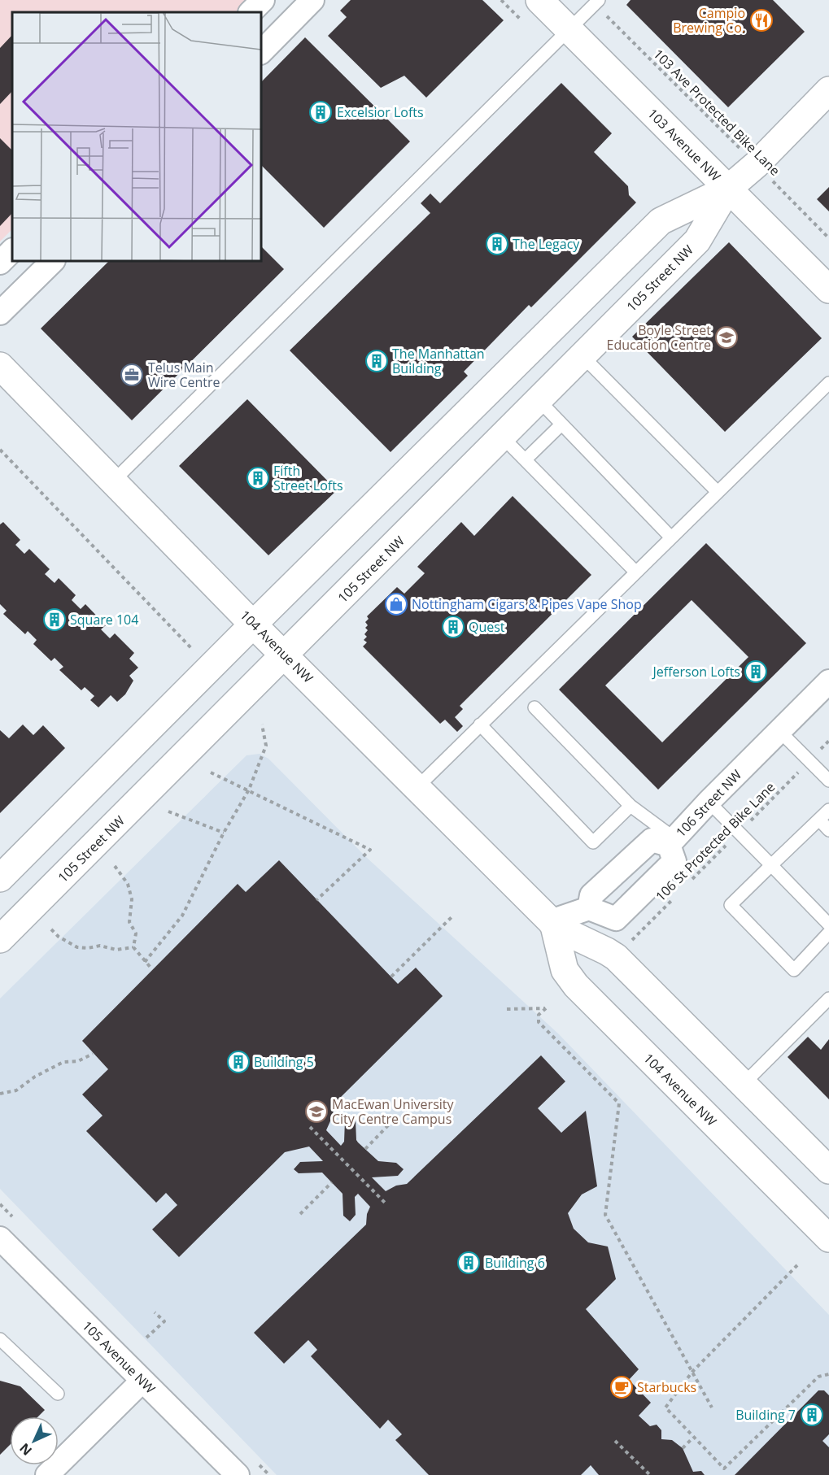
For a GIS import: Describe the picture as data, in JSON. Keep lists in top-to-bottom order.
{
  "streets": {
    "street": [
      "103 Avenue NW",
      "105 Street NW",
      "104 Avenue NW",
      "106 Street NW",
      "105 Avenue NW"
    ],
    "path": ["103 Ave Protected Bike Lane", "106 St Protected Bike Lane"]
  },
  "crossings": [
    ["103 Ave Protected Bike Lane", "105 Street NW"],
    ["103 Avenue NW", "105 Street NW"],
    ["105 Street NW", "104 Avenue NW"],
    ["104 Avenue NW", "106 St Protected Bike Lane"]
  ],
  "places": {
    "restaurant": ["Campio Brewing Co."],
    "building": [
      "Excelsior Lofts",
      "The Legacy",
      "The Manhattan Building",
      "Fifth Street Lofts",
      "Square 104",
      "Quest",
      "Jefferson Lofts",
      "Building 5",
      "Building 6",
      "Building 7"
    ],
    "school or university": ["Boyle Street Education Centre", "MacEwan University City Centre Campus"],
    "office": ["Telus Main Wire Centre"],
    "shop": ["Nottingham Cigars & Pipes Vape Shop"],
    "cafe": ["Starbucks"]
  },
  "north": "bottom left"
}
